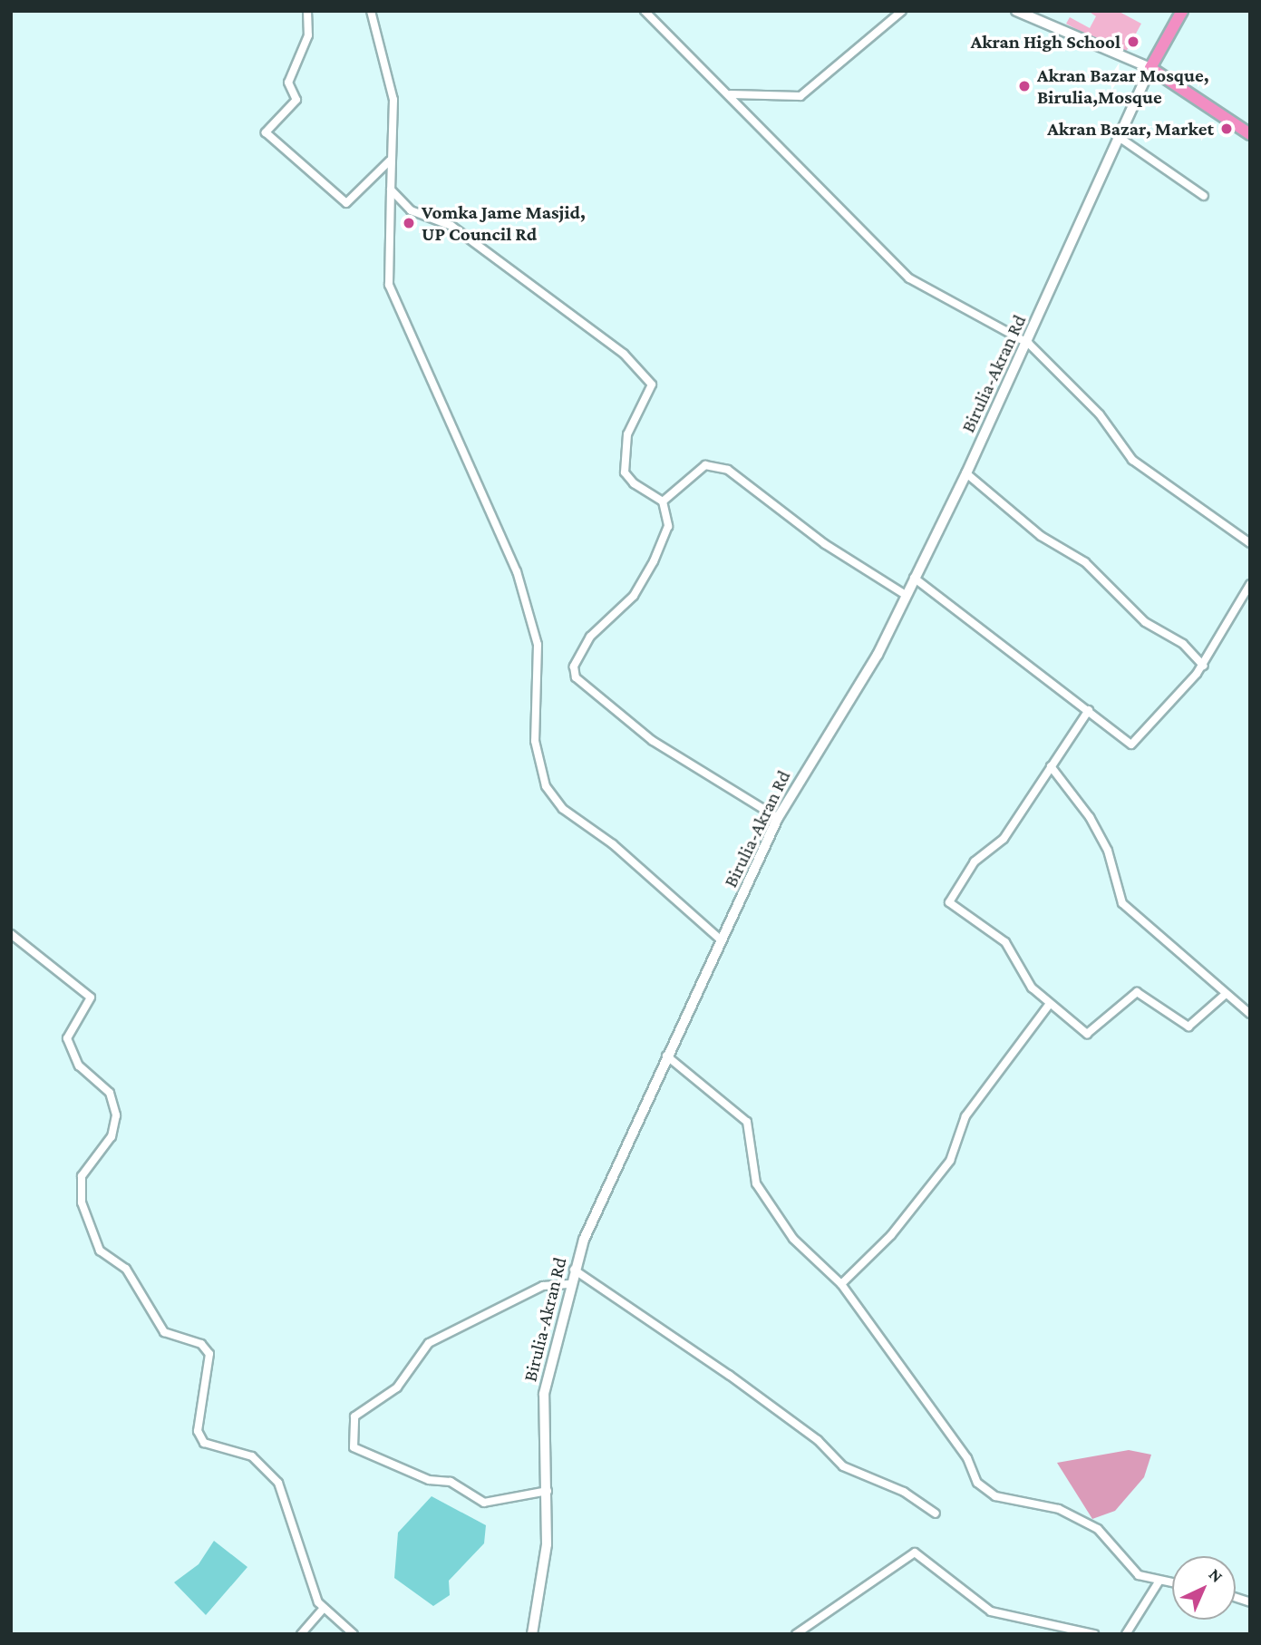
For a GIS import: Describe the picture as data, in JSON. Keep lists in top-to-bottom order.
{
  "streets": {
    "highway": ["Birulia-Akran Rd"]
  },
  "places": [
    "Akran High School",
    "Akran Bazar Mosque, Birulia,Mosque",
    "Akran Bazar, Market",
    "Vomka Jame Masjid, UP Council Rd"
  ],
  "north": "top right"
}
